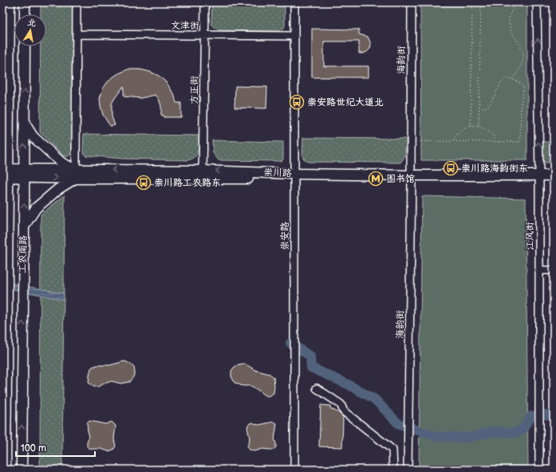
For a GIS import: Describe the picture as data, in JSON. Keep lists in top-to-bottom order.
{
  "streets": {
    "main road": ["崇川路", "工农南路"],
    "street": [
      "文津街",
      "海韵街",
      "方正街",
      "崇安路",
      "江风街"
    ]
  },
  "crossings": [
    ["文津街", "方正街"],
    ["文津街", "崇安路"],
    ["海韵街", "崇川路"],
    ["方正街", "崇川路"],
    ["崇川路", "崇安路"],
    ["崇川路", "江风街"],
    ["崇川路", "工农南路"]
  ],
  "one_way": ["江风街"],
  "places": {
    "bus stop": ["崇安路世纪大道北", "崇川路海韵街东", "崇川路工农路东"],
    "metro station": ["图书馆"]
  },
  "scale_bar": "100 m",
  "north": "top"
}
